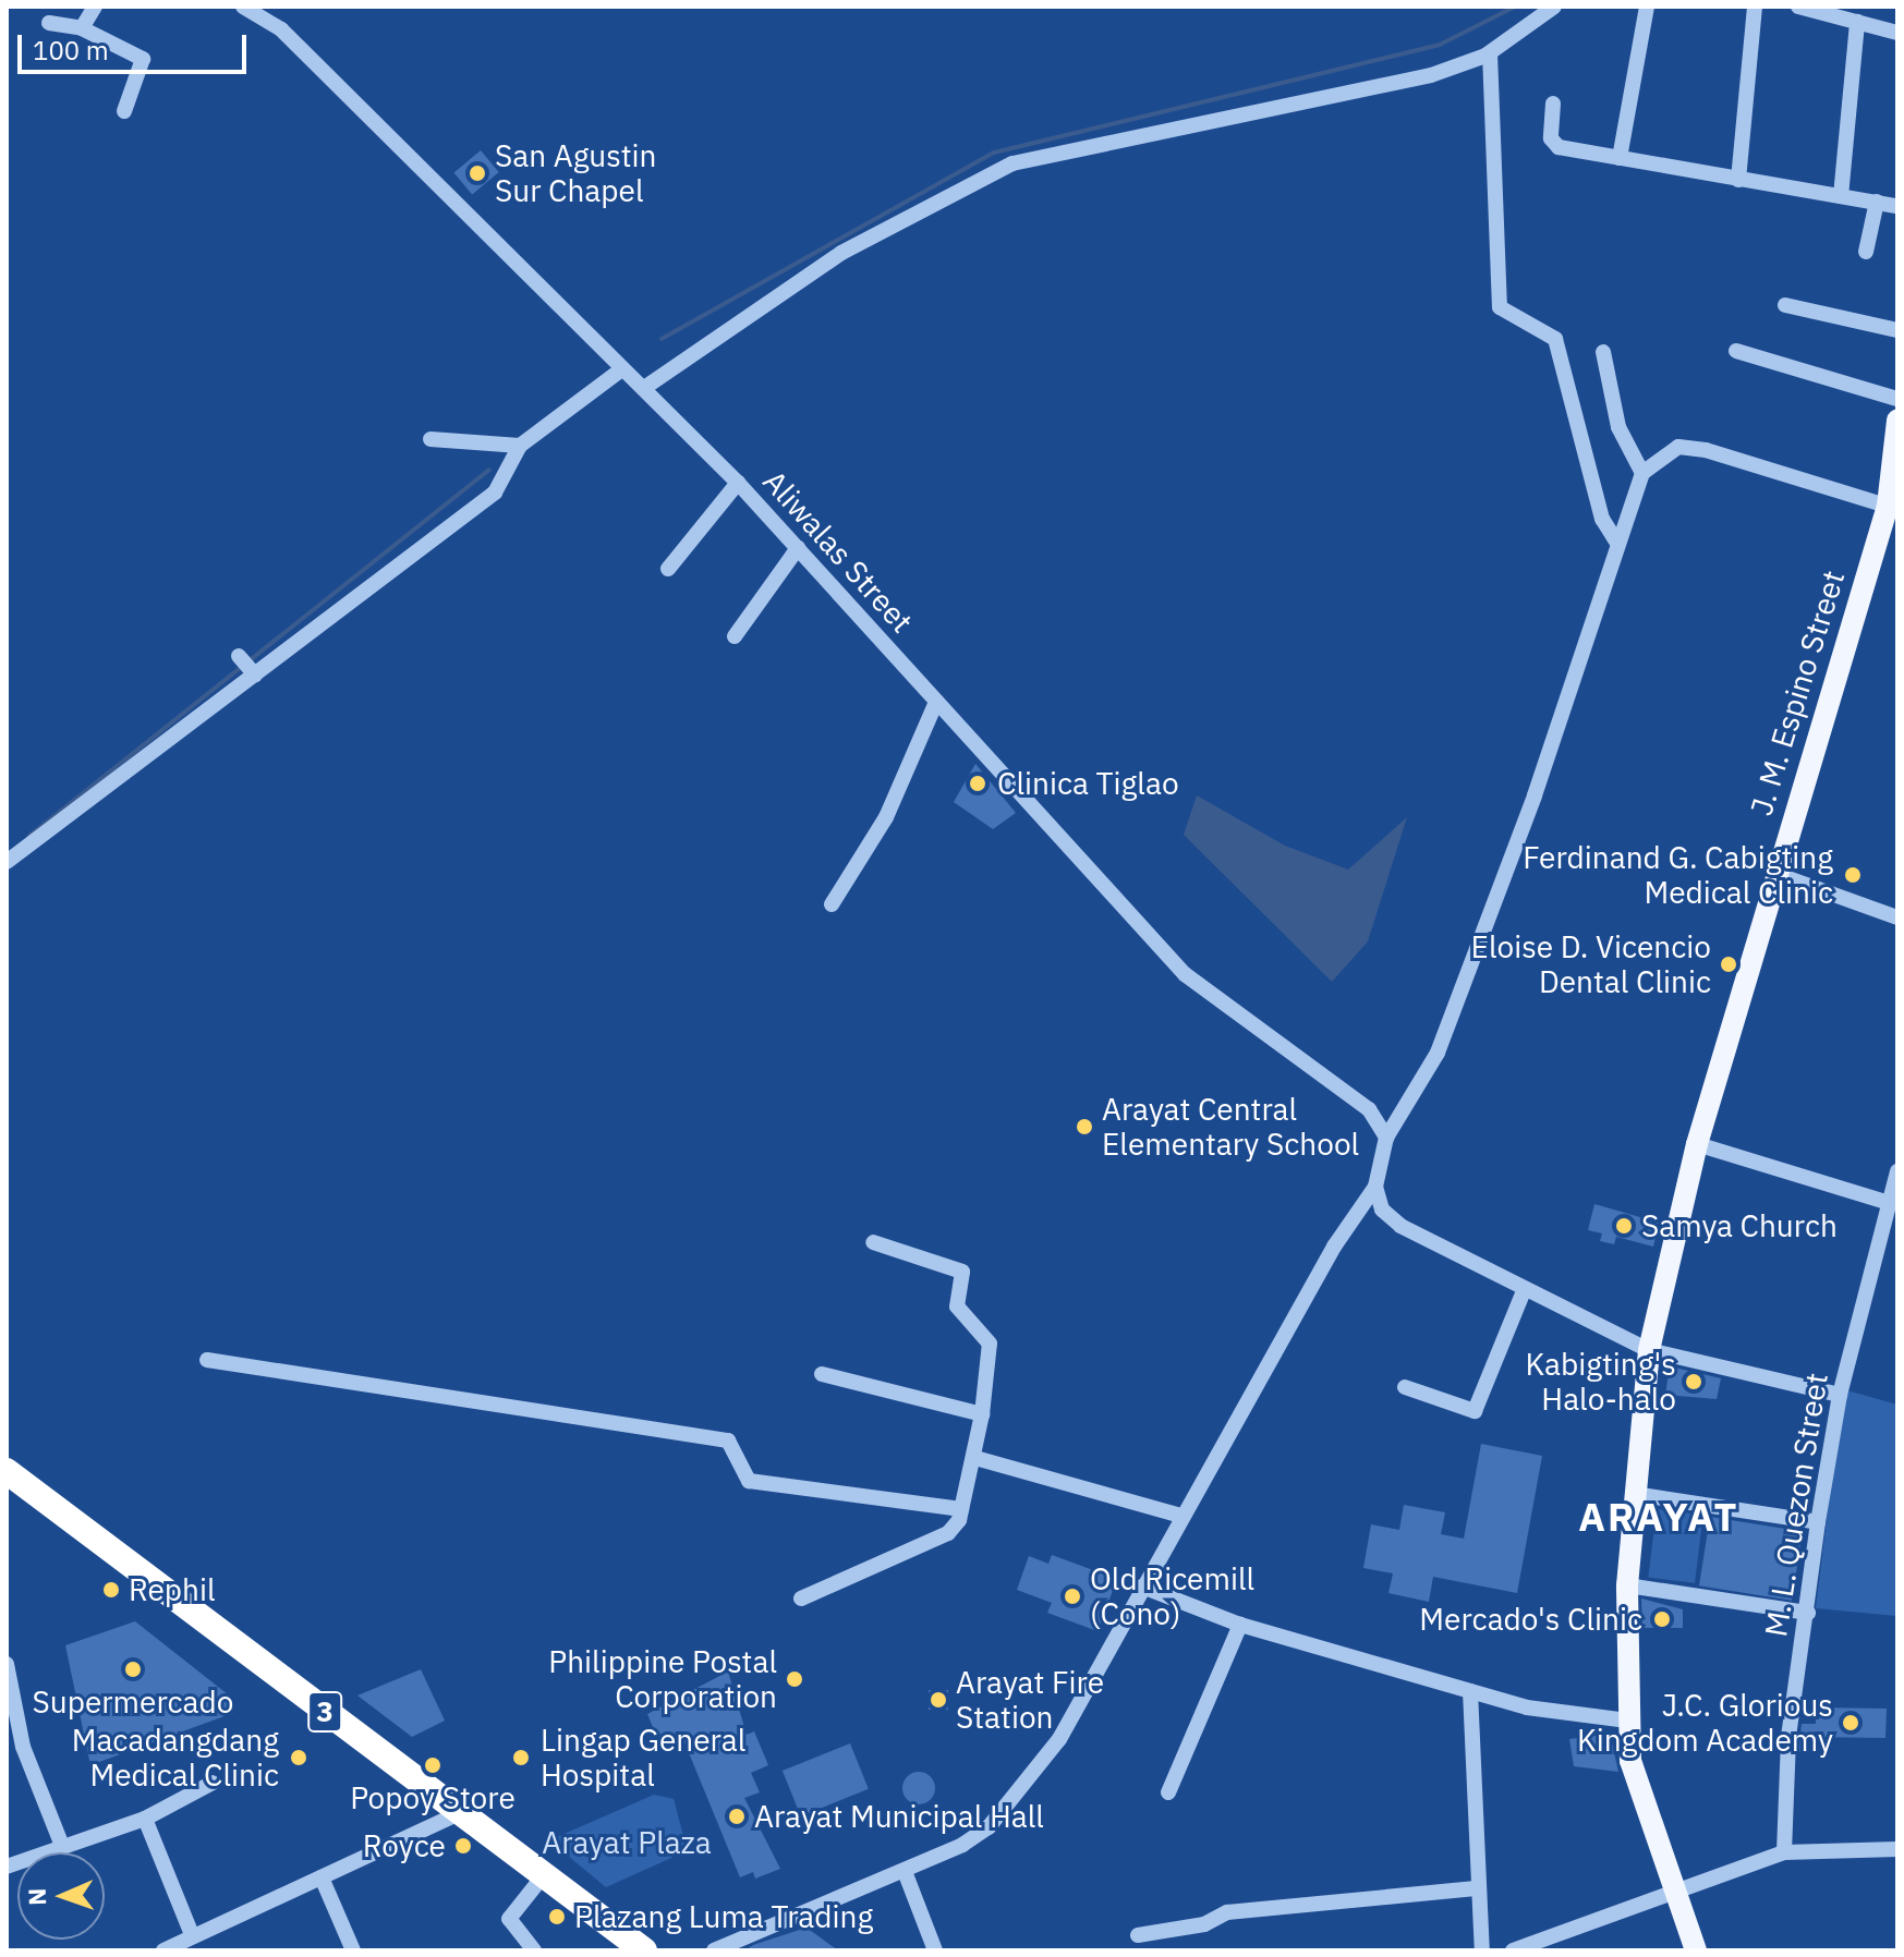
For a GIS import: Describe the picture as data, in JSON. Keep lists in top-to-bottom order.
{
  "streets": {
    "highway": ["3"],
    "main road": ["J. M. Espino Street"],
    "street": ["Aliwalas Street", "M. L. Quezon Street"]
  },
  "districts": ["ARAYAT"],
  "parks": ["Arayat Plaza"],
  "places": [
    "San Agustin Sur Chapel",
    "Clinica Tiglao",
    "Ferdinand G. Cabigting Medical Clinic",
    "Eloise D. Vicencio Dental Clinic",
    "Arayat Central Elementary School",
    "Samya Church",
    "Kabigting's Halo-halo",
    "Rephil",
    "Old Ricemill (Cono)",
    "Mercado's Clinic",
    "Supermercado",
    "Philippine Postal Corporation",
    "Arayat Fire Station",
    "J.C. Glorious Kingdom Academy",
    "Macadangdang Medical Clinic",
    "Lingap General Hospital",
    "Popoy Store",
    "Arayat Municipal Hall",
    "Royce",
    "Plazang Luma Trading"
  ],
  "scale_bar": "100 m",
  "north": "left"
}
